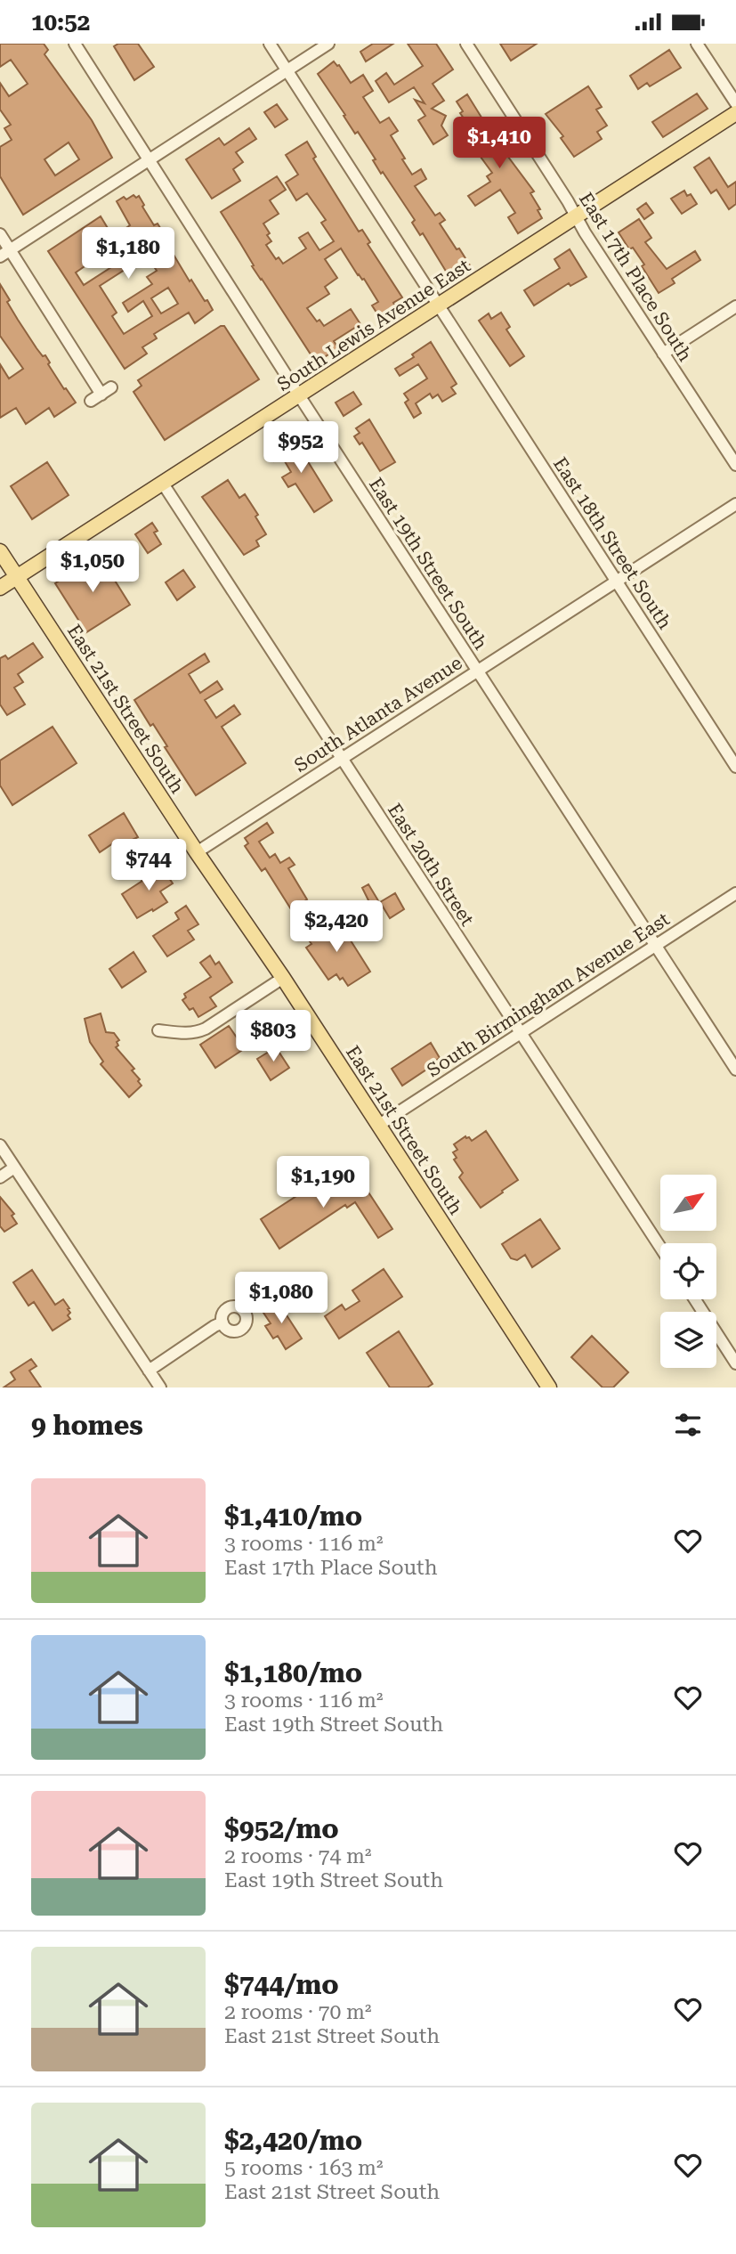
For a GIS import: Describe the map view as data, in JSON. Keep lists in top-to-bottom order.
{
  "streets": {
    "main road": ["South Lewis Avenue East", "East 21st Street South"],
    "street": [
      "East 17th Place South",
      "East 18th Street South",
      "East 19th Street South",
      "South Atlanta Avenue",
      "East 20th Street",
      "South Birmingham Avenue East"
    ]
  },
  "crossings": [
    ["East 17th Place South", "South Lewis Avenue East"],
    ["South Lewis Avenue East", "East 18th Street South"],
    ["South Lewis Avenue East", "East 19th Street South"],
    ["South Lewis Avenue East", "East 21st Street South"],
    ["South Lewis Avenue East", "East 20th Street"],
    ["East 18th Street South", "South Atlanta Avenue"],
    ["East 19th Street South", "South Atlanta Avenue"],
    ["East 19th Street South", "South Birmingham Avenue East"],
    ["East 21st Street South", "South Atlanta Avenue"],
    ["East 21st Street South", "South Birmingham Avenue East"],
    ["South Atlanta Avenue", "East 20th Street"],
    ["East 20th Street", "South Birmingham Avenue East"]
  ],
  "north": "top right",
  "page": {
    "status": "10:52",
    "price": [
      "$1,410",
      "$1,180",
      "$952",
      "$1,050",
      "$744",
      "$2,420",
      "$803",
      "$1,190",
      "$1,080"
    ],
    "heading": "9 homes",
    "list": [
      {
        "name": "$1,410/mo",
        "note": "3 rooms · 116 m² · East 17th Place South"
      },
      {
        "name": "$1,180/mo",
        "note": "3 rooms · 116 m² · East 19th Street South"
      },
      {
        "name": "$952/mo",
        "note": "2 rooms · 74 m² · East 19th Street South"
      },
      {
        "name": "$744/mo",
        "note": "2 rooms · 70 m² · East 21st Street South"
      },
      {
        "name": "$2,420/mo",
        "note": "5 rooms · 163 m² · East 21st Street South"
      }
    ]
  }
}
